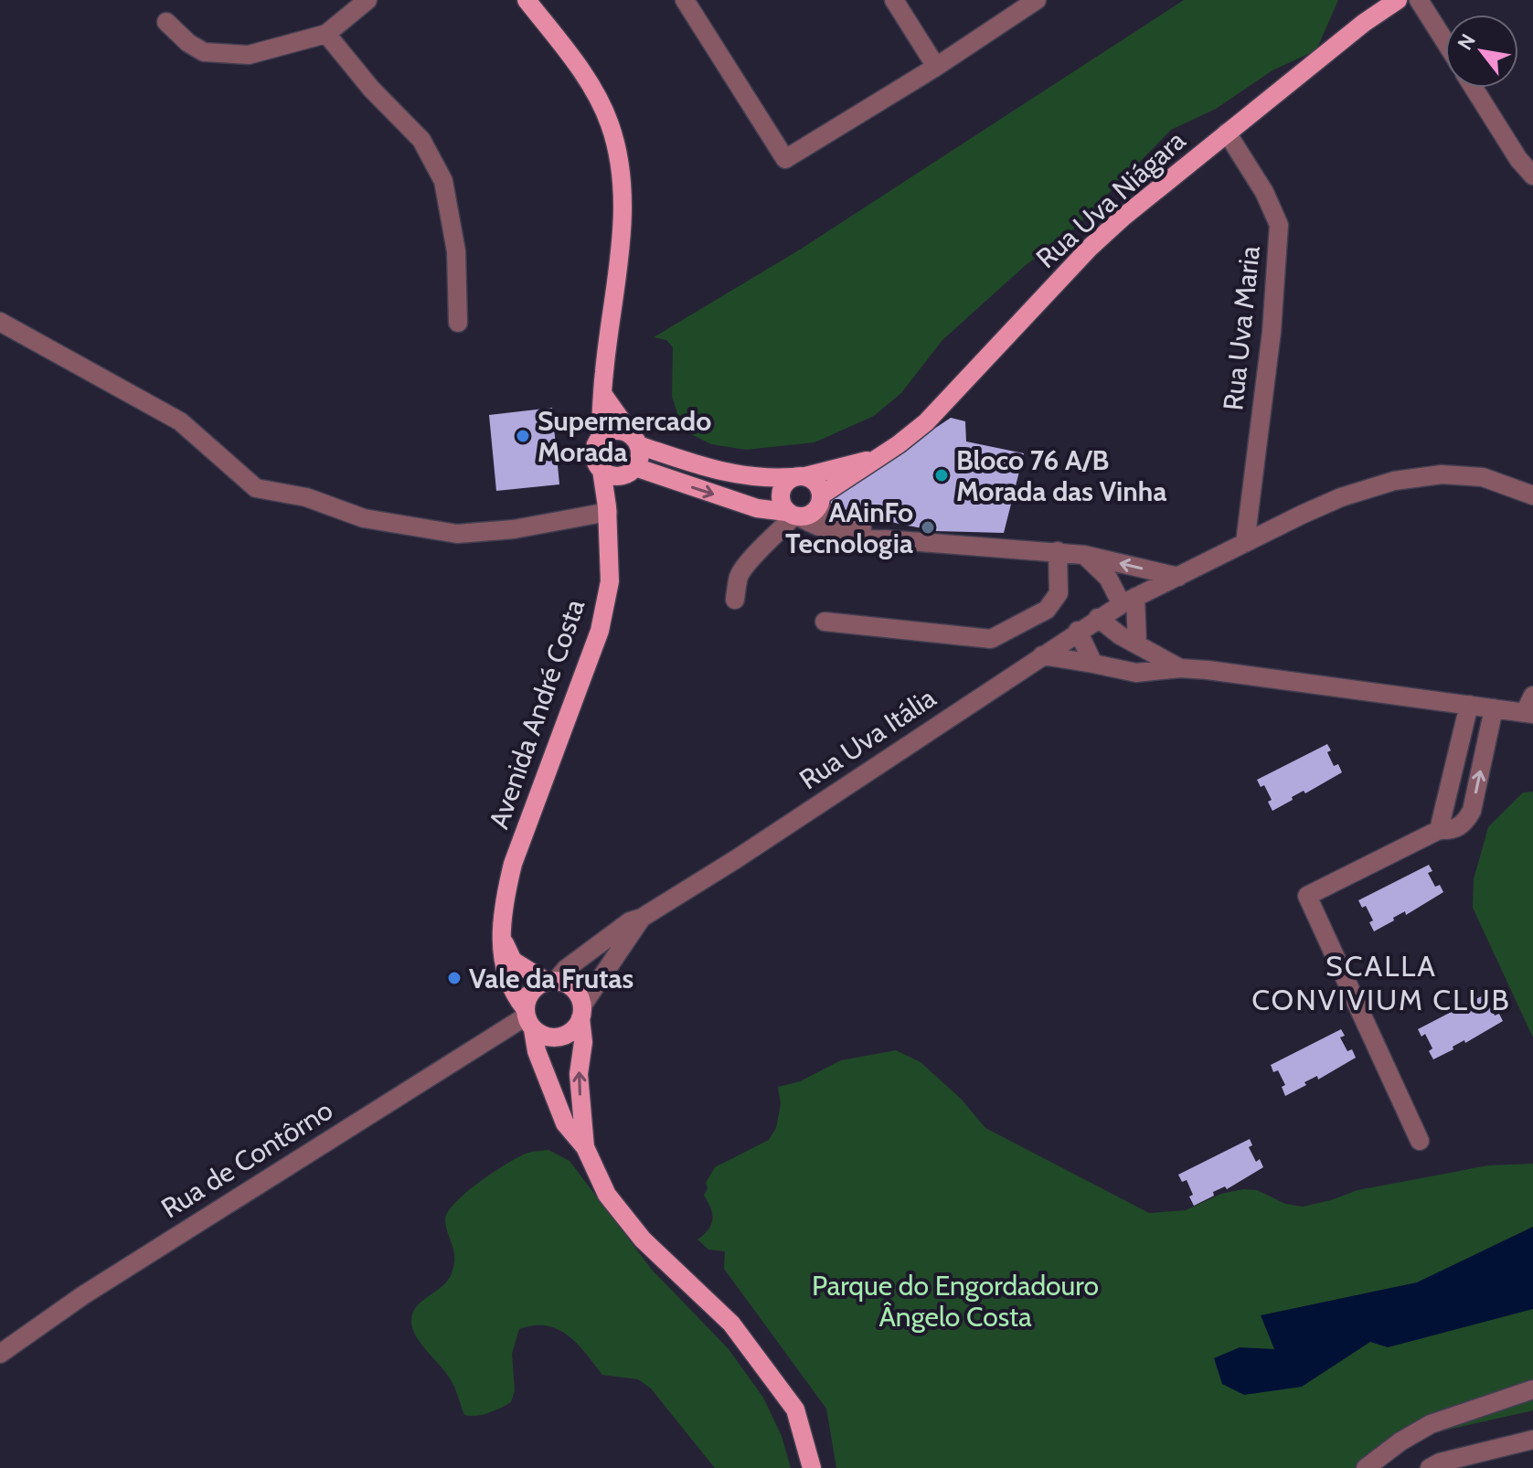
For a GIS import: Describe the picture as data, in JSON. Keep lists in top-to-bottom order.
{
  "streets": {
    "main road": ["Rua Uva Niágara", "Avenida André Costa"],
    "street": ["Rua Uva Maria", "Rua Uva Itália", "Rua de Contôrno"]
  },
  "crossings": [
    ["Rua Uva Niágara", "Rua Uva Maria"],
    ["Rua Uva Niágara", "Avenida André Costa"],
    ["Rua Uva Maria", "Rua Uva Itália"],
    ["Avenida André Costa", "Rua Uva Itália"],
    ["Avenida André Costa", "Rua de Contôrno"],
    ["Rua Uva Itália", "Rua de Contôrno"]
  ],
  "districts": ["SCALLA CONVIVIUM CLUB"],
  "parks": ["Parque do Engordadouro Ângelo Costa"],
  "places": [
    "Supermercado Morada",
    "Bloco 76 A/B Morada das Vinha",
    "AAinFo Tecnologia",
    "Vale da Frutas"
  ],
  "north": "top left"
}
